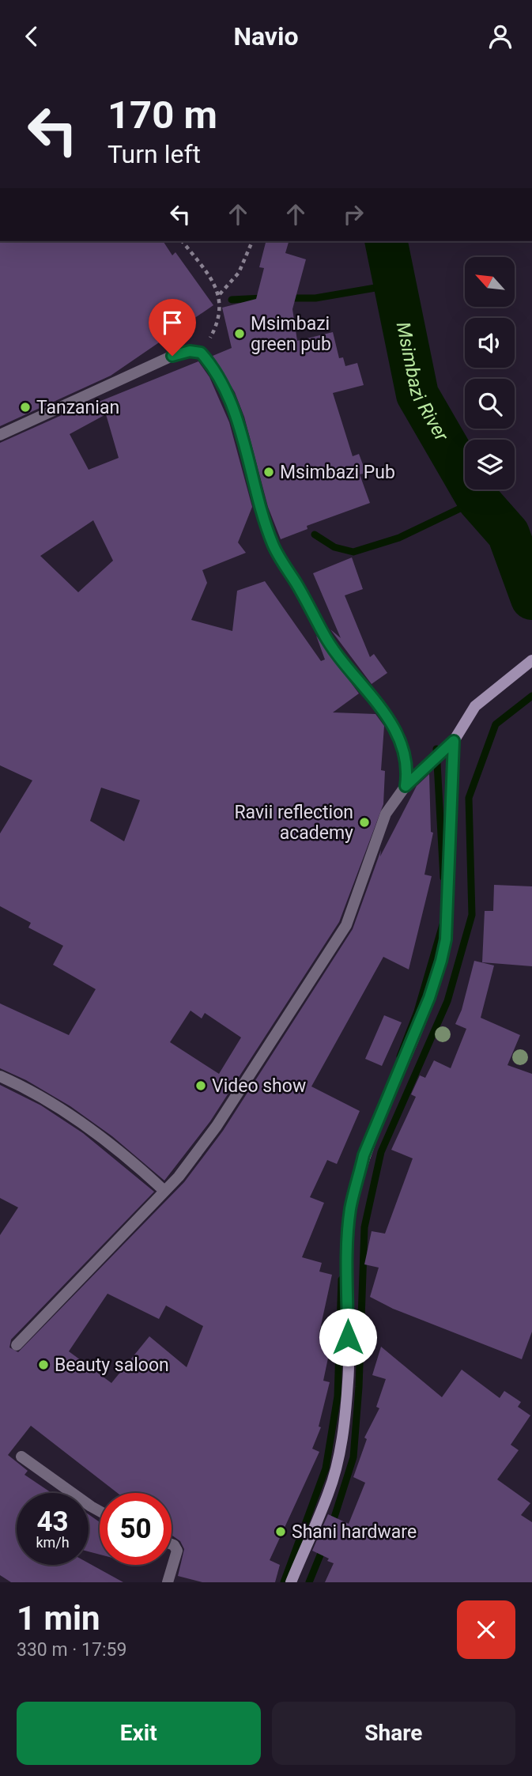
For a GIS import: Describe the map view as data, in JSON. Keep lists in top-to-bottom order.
{
  "water": ["Msimbazi River"],
  "places": [
    "Msimbazi green pub",
    "Tanzanian",
    "Msimbazi Pub",
    "Ravii reflection academy",
    "Video show",
    "Beauty saloon",
    "Shani hardware"
  ],
  "north": "top left",
  "page": {
    "header": "Navio",
    "turn": ["170 m", "Turn left"],
    "speed": "43 km/h",
    "limit": "50",
    "heading": ["1 min", "330 m · 17:59"],
    "buttons": ["Exit", "Share"]
  }
}
